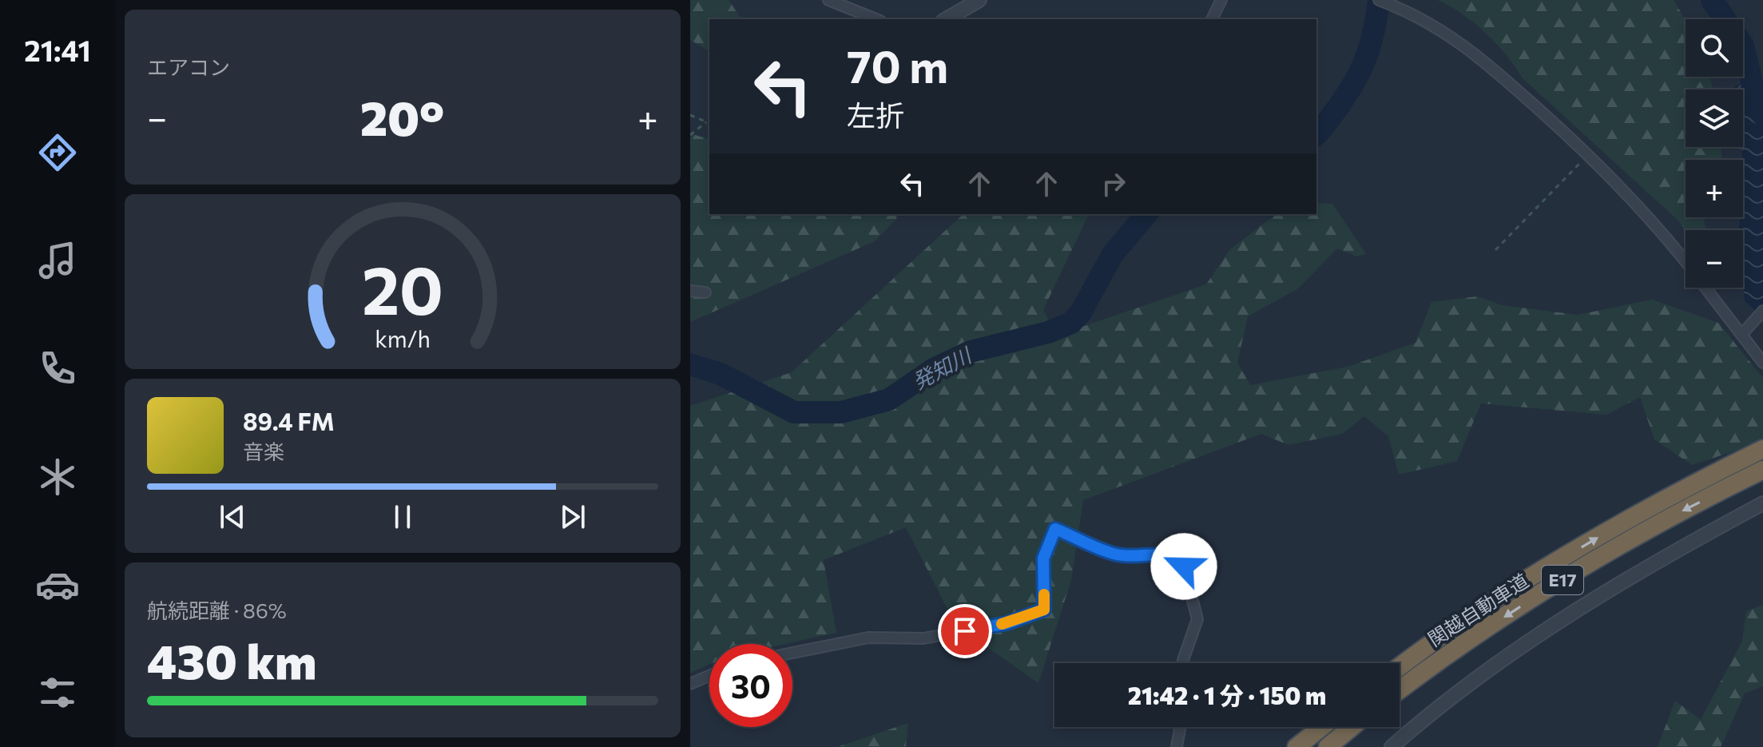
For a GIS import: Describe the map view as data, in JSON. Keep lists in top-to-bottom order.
{
  "streets": {
    "highway": ["E17", "関越自動車道"]
  },
  "water": ["発知川"],
  "page": {
    "tabs": "21:41",
    "tile": [
      "エアコン",
      ["航続距離 · 86%", "430 km"]
    ],
    "map_buttons": ["+", "−"],
    "turn": ["70 m", "左折"],
    "heat": ["−", "20°", "+"],
    "song": ["89.4 FM", "音楽"],
    "limit": "30",
    "trip": "21:42 · 1 分 · 150 m",
    "gauge": ["20", "km/h"]
  }
}
